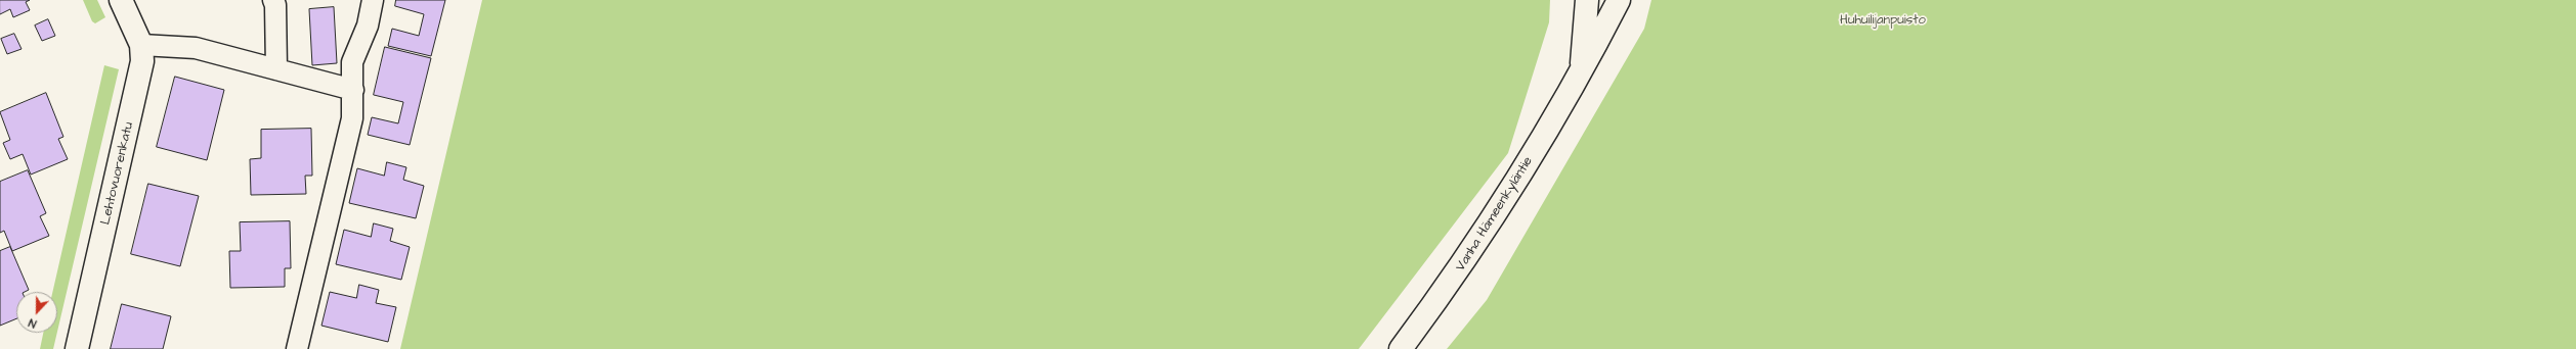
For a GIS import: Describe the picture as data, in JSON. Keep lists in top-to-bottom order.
{
  "streets": {
    "street": ["Lehtovuorenkatu", "Vanha Hämeenkyläntie"]
  },
  "parks": ["Huhuilijanpuisto"],
  "north": "bottom"
}
